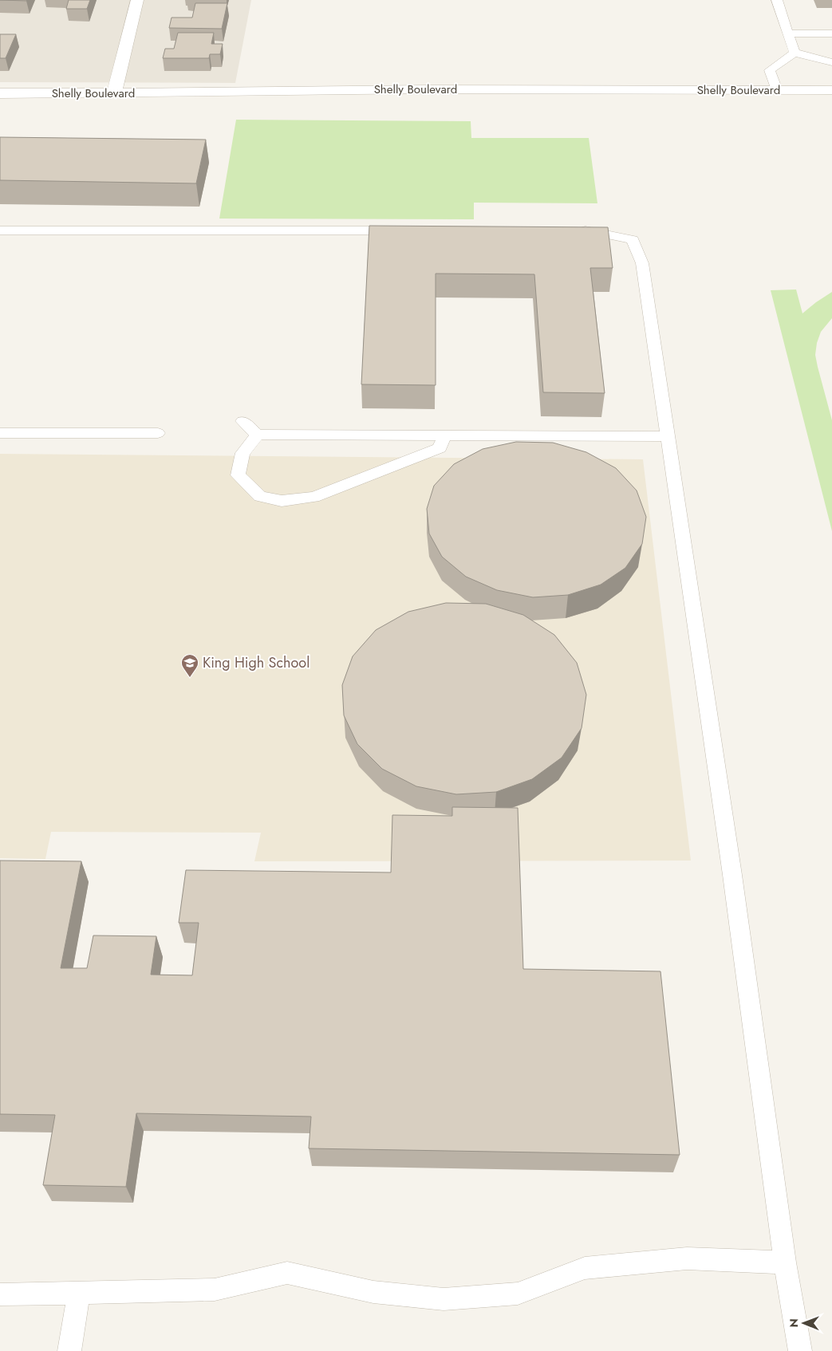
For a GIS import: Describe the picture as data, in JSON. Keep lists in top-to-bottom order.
{
  "streets": {
    "street": ["Shelly Boulevard"]
  },
  "places": {
    "school or university": ["King High School"]
  },
  "north": "left"
}
